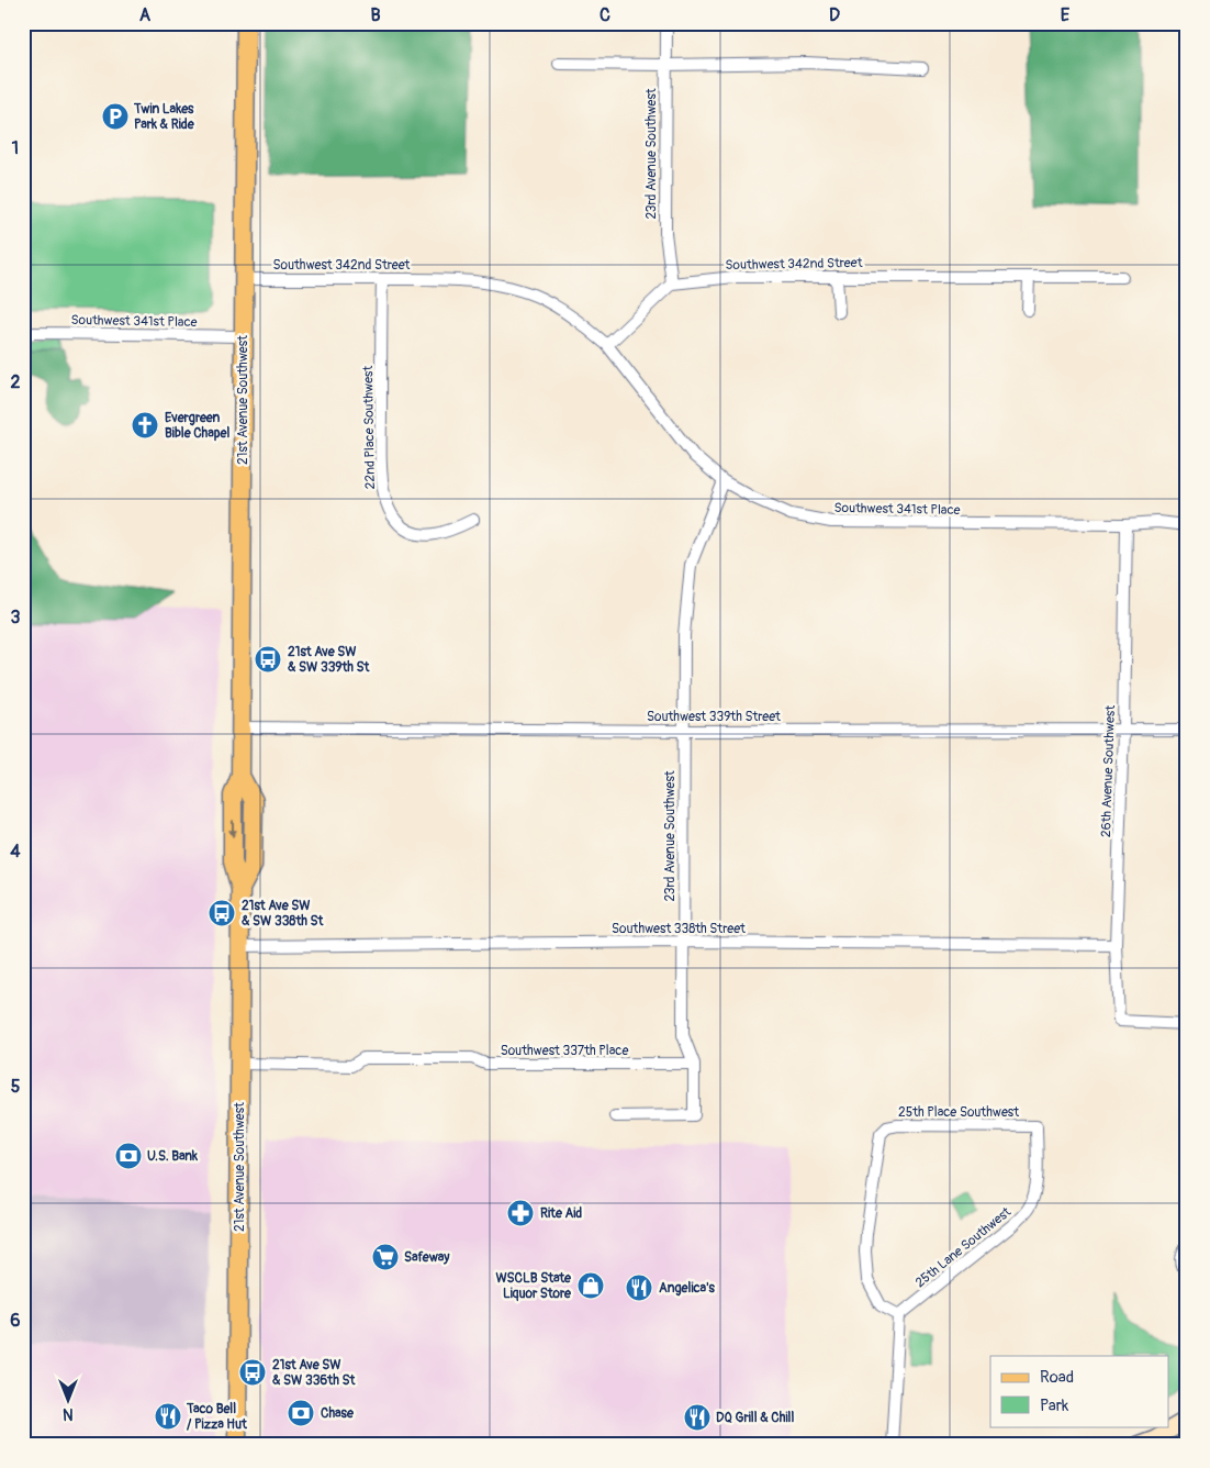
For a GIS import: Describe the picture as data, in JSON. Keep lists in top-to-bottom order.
{
  "streets": {
    "main road": ["21st Avenue Southwest"],
    "street": [
      "23rd Avenue Southwest",
      "Southwest 342nd Street",
      "Southwest 341st Place",
      "22nd Place Southwest",
      "Southwest 339th Street",
      "26th Avenue Southwest",
      "Southwest 338th Street",
      "Southwest 337th Place",
      "25th Place Southwest",
      "25th Lane Southwest"
    ]
  },
  "crossings": [
    ["23rd Avenue Southwest", "Southwest 342nd Street"],
    ["23rd Avenue Southwest", "Southwest 341st Place"],
    ["23rd Avenue Southwest", "Southwest 339th Street"],
    ["23rd Avenue Southwest", "Southwest 338th Street"],
    ["23rd Avenue Southwest", "Southwest 337th Place"],
    ["Southwest 342nd Street", "Southwest 341st Place"],
    ["Southwest 342nd Street", "21st Avenue Southwest"],
    ["Southwest 342nd Street", "22nd Place Southwest"],
    ["Southwest 341st Place", "21st Avenue Southwest"],
    ["Southwest 341st Place", "26th Avenue Southwest"],
    ["21st Avenue Southwest", "Southwest 339th Street"],
    ["21st Avenue Southwest", "Southwest 338th Street"],
    ["21st Avenue Southwest", "Southwest 337th Place"],
    ["Southwest 339th Street", "26th Avenue Southwest"],
    ["26th Avenue Southwest", "Southwest 338th Street"],
    ["25th Place Southwest", "25th Lane Southwest"]
  ],
  "places": {
    "parking": ["Twin Lakes Park & Ride"],
    "church": ["Evergreen Bible Chapel"],
    "bus stop": ["21st Ave SW & SW 339th St", "21st Ave SW & SW 338th St", "21st Ave SW & SW 336th St"],
    "bank": ["U.S. Bank", "Chase"],
    "pharmacy": ["Rite Aid"],
    "supermarket": ["Safeway"],
    "shop": ["WSCLB State Liquor Store"],
    "restaurant": ["Angelica's", "Taco Bell / Pizza Hut", "DQ Grill & Chill"]
  },
  "legend": ["Road", "Park"],
  "north": "bottom",
  "grid": {
    "columns": [
      "A",
      "B",
      "C",
      "D",
      "E"
    ],
    "rows": [
      "1",
      "2",
      "3",
      "4",
      "5",
      "6"
    ]
  }
}
